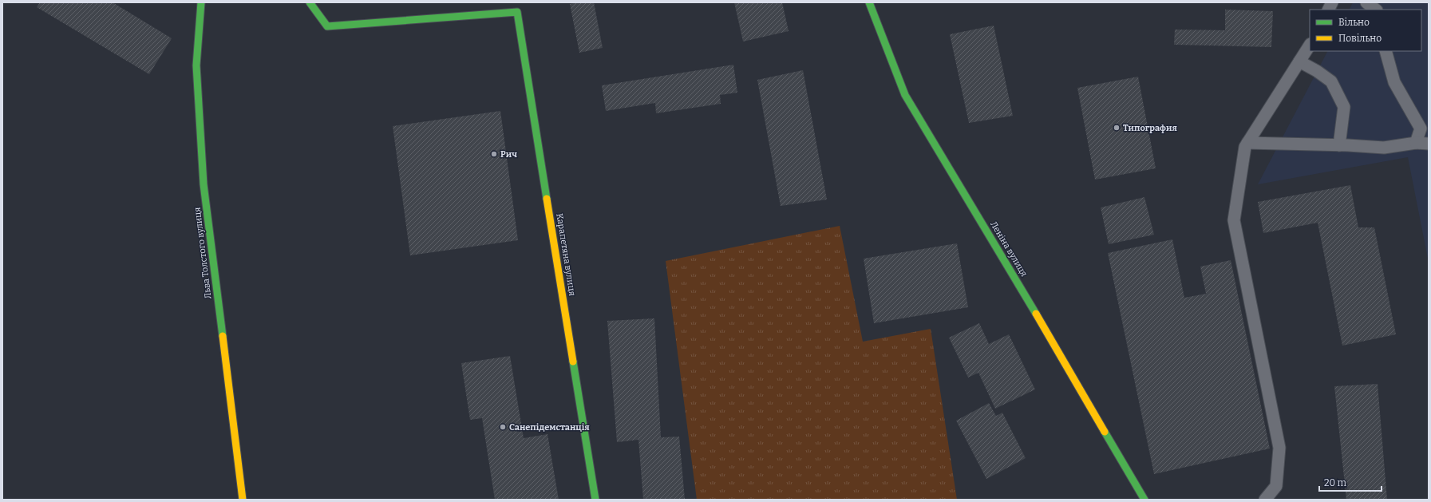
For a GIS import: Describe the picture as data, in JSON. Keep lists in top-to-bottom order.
{
  "streets": {
    "street": ["Леніна вулиця", "Льва Толстого вулиця", "Карапетяна вулиця"]
  },
  "places": ["Типография", "Рич", "Санепідемстанція"],
  "legend": ["Вільно", "Повільно"],
  "scale_bar": "20 m"
}
